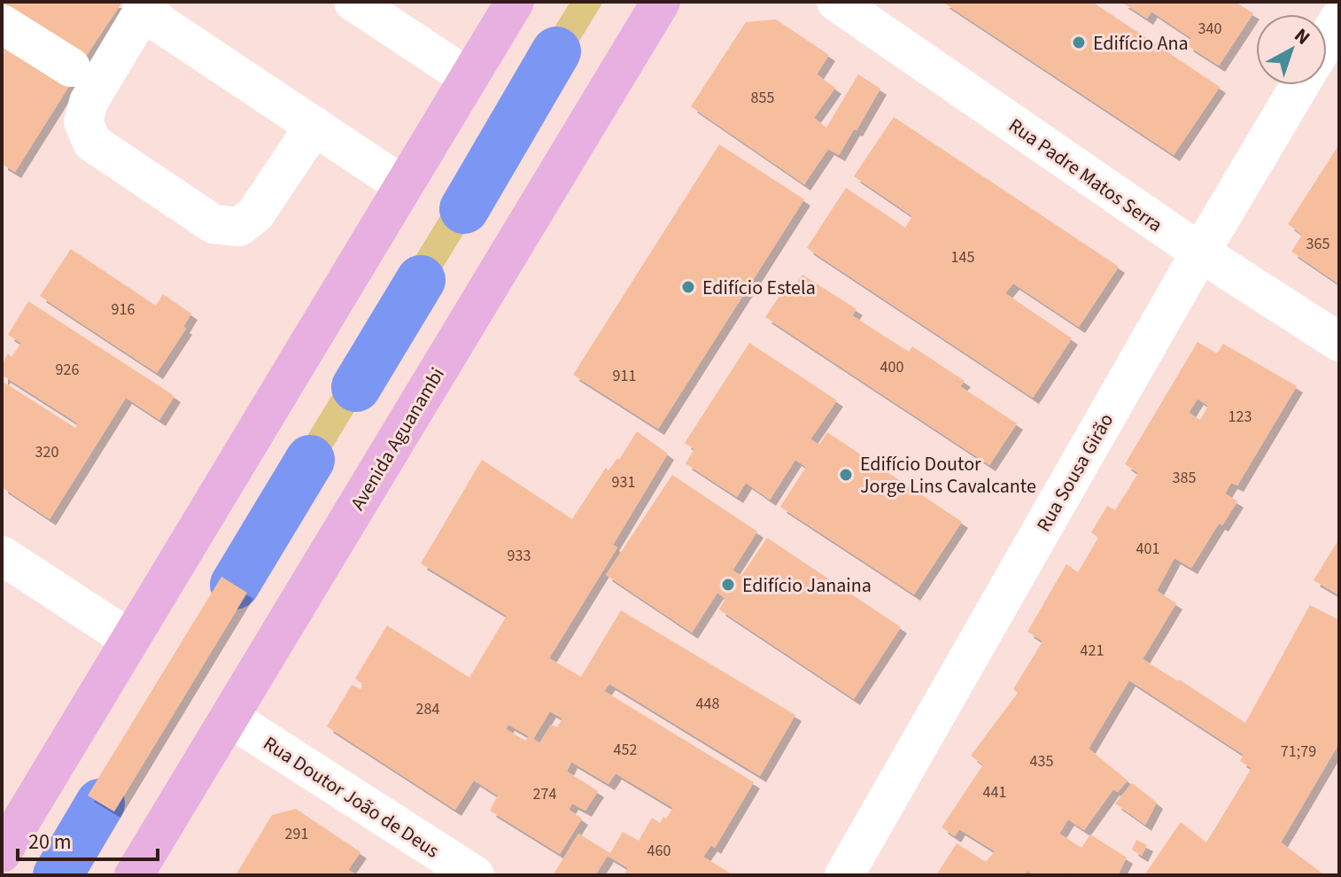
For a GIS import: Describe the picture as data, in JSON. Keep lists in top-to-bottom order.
{
  "streets": {
    "main road": ["Avenida Aguanambi"],
    "street": ["Rua Padre Matos Serra", "Rua Sousa Girão", "Rua Doutor João de Deus"]
  },
  "crossings": [
    ["Rua Padre Matos Serra", "Rua Sousa Girão"],
    ["Avenida Aguanambi", "Rua Doutor João de Deus"]
  ],
  "places": [
    "Edifício Ana",
    "Edifício Estela",
    "Edifício Doutor Jorge Lins Cavalcante",
    "Edifício Janaina"
  ],
  "house_numbers": [
    "340",
    "855",
    "365",
    "145",
    "916",
    "400",
    "926",
    "911",
    "123",
    "320",
    "385",
    "931",
    "401",
    "933",
    "421",
    "448",
    "284",
    "452",
    "71;79",
    "435",
    "441",
    "274",
    "291",
    "460"
  ],
  "scale_bar": "20 m",
  "north": "top right"
}
